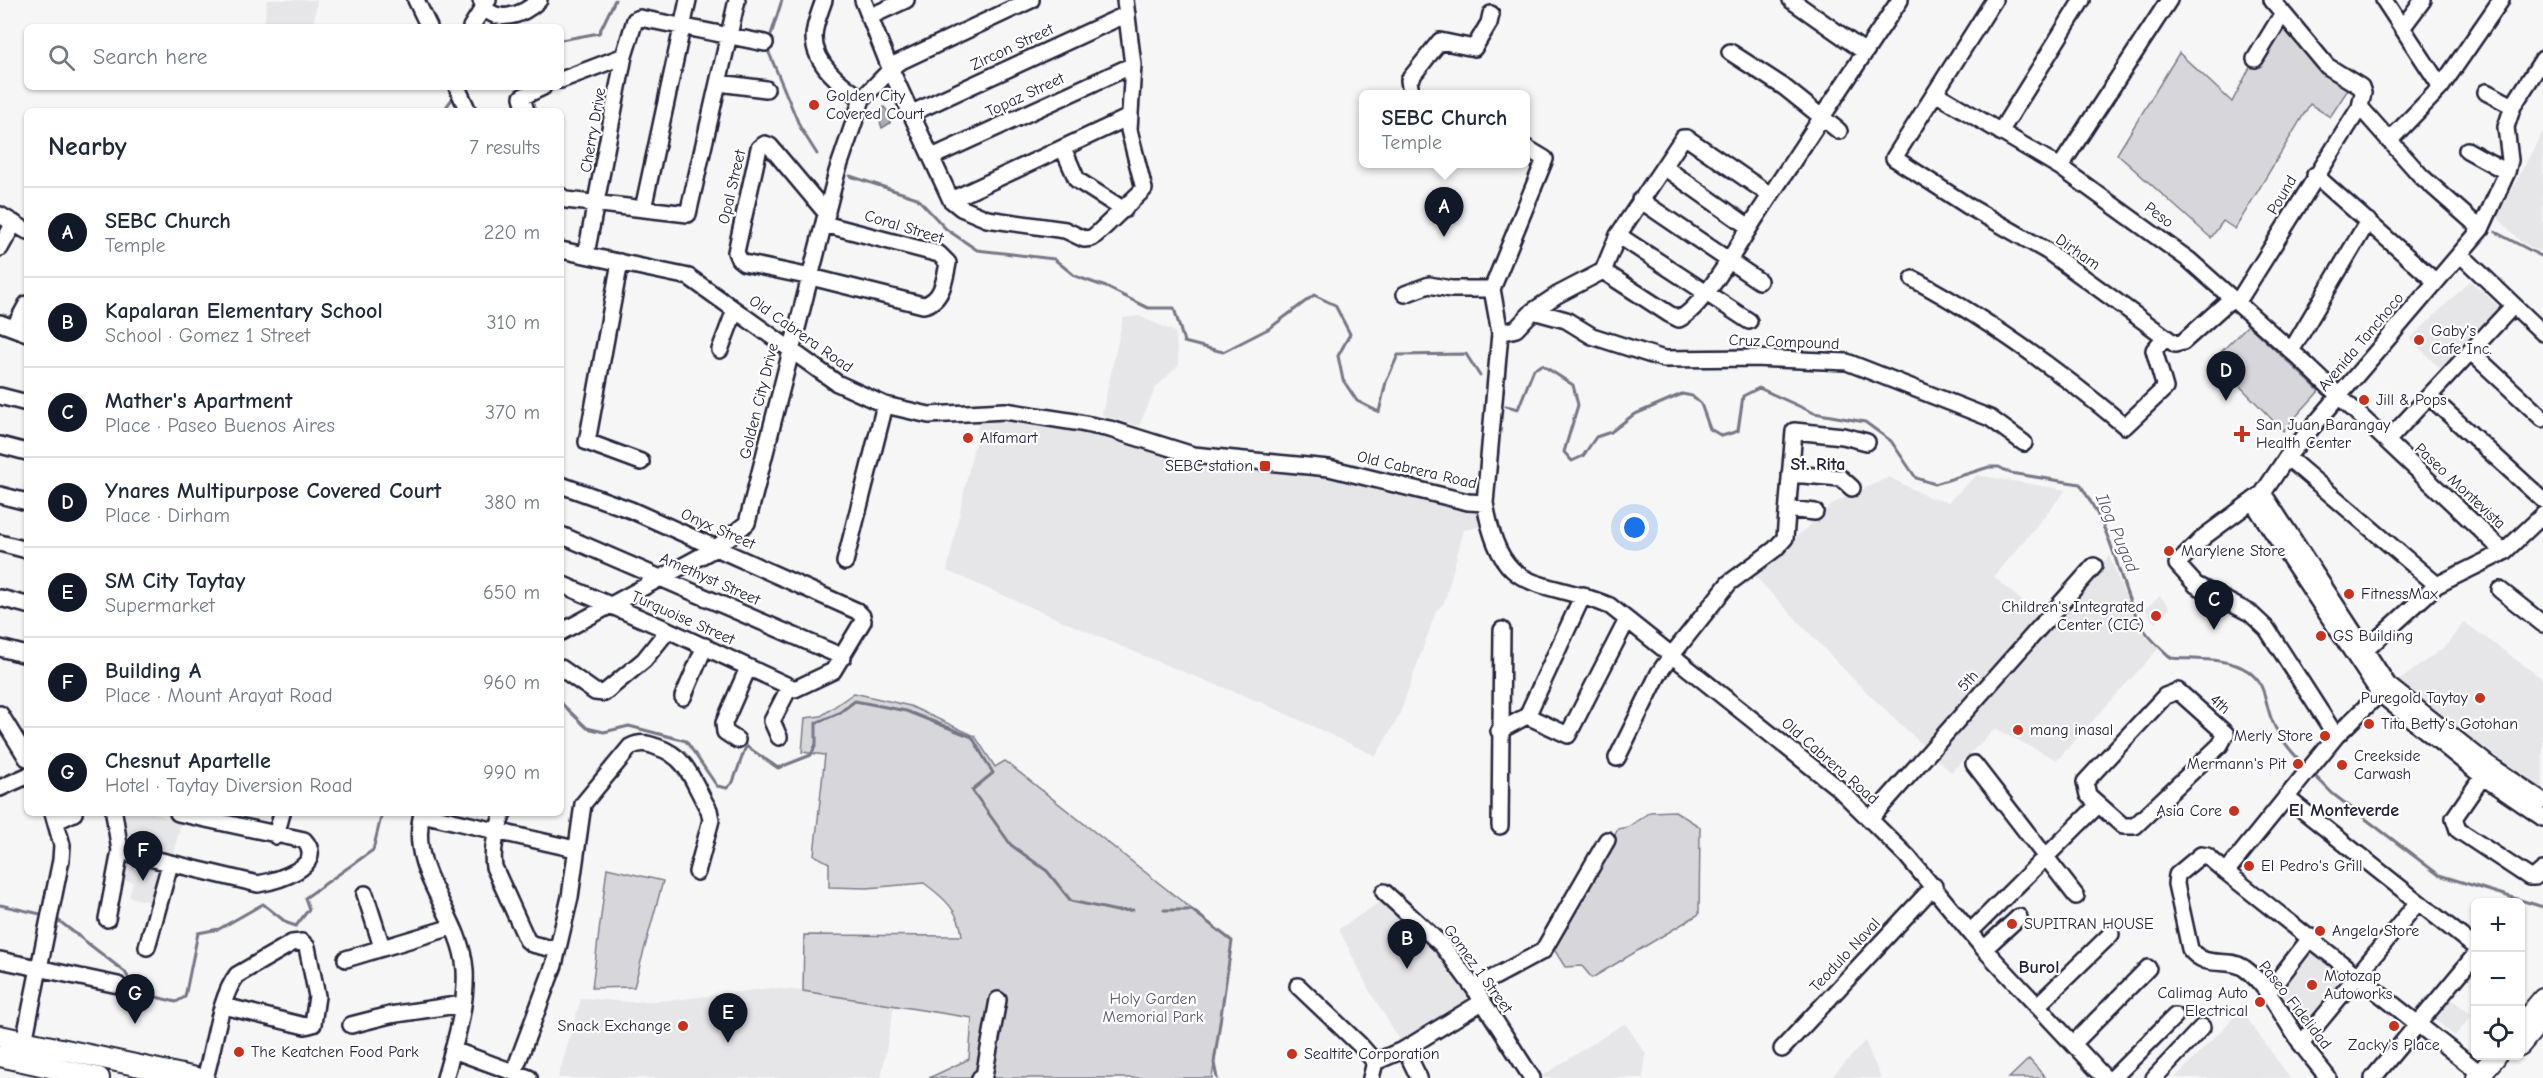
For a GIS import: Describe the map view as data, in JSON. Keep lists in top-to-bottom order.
{
  "streets": {
    "street": [
      "Zircon Street",
      "Topaz Street",
      "Cherry Drive",
      "Opal Street",
      "Pound",
      "Peso",
      "Coral Street",
      "Dirham",
      "Old Cabrera Road",
      "Cruz Compound",
      "Avenida Tanchoco",
      "Golden City Drive",
      "Paseo Montevista",
      "Onyx Street",
      "Amethyst Street",
      "Turquoise Street",
      "5th",
      "4th",
      "Teodulo Naval",
      "Gomez 1 Street",
      "Paseo Fidelidad"
    ]
  },
  "crossings": [
    ["Cherry Drive", "Old Cabrera Road"],
    ["Opal Street", "Coral Street"],
    ["Opal Street", "Golden City Drive"],
    ["Pound", "Peso"],
    ["Peso", "Dirham"],
    ["Peso", "Avenida Tanchoco"],
    ["Peso", "Paseo Montevista"],
    ["Coral Street", "Golden City Drive"],
    ["Old Cabrera Road", "Golden City Drive"],
    ["Old Cabrera Road", "5th"],
    ["Old Cabrera Road", "Teodulo Naval"],
    ["Avenida Tanchoco", "Paseo Montevista"],
    ["Golden City Drive", "Onyx Street"],
    ["Golden City Drive", "Amethyst Street"],
    ["Golden City Drive", "Turquoise Street"],
    ["Onyx Street", "Amethyst Street"]
  ],
  "districts": ["St. Rita", "El Monteverde", "Burol"],
  "water": ["Ilog Pugad"],
  "parks": ["Holy Garden Memorial Park"],
  "places": {
    "other": [
      "Golden City Covered Court",
      "Gaby's Cafe Inc.",
      "Jill & Pops",
      "Alfamart",
      "Marylene Store",
      "FitnessMax",
      "Children's Integrated Center (CIC)",
      "GS Building",
      "Puregold Taytay",
      "Tita Betty's Gotohan",
      "mang inasal",
      "Merly Store",
      "Mermann's Pit",
      "Creekside Carwash",
      "Asia Core",
      "El Pedro's Grill",
      "SUPITRAN HOUSE",
      "Angela Store",
      "Motozap Autoworks",
      "Calimag Auto Electrical",
      "Snack Exchange",
      "Zacky's Place",
      "The Keatchen Food Park",
      "Sealtite Corporation"
    ],
    "health": ["San Juan Barangay Health Center"],
    "transit": ["SEBC station"]
  },
  "page": {
    "search": "Search here",
    "popup": ["SEBC Church", "Temple"],
    "heading": ["Nearby", "7 results"],
    "list": [
      {
        "mark": "A",
        "name": "SEBC Church",
        "note": "Temple",
        "value": "220 m"
      },
      {
        "mark": "B",
        "name": "Kapalaran Elementary School",
        "note": "School · Gomez 1 Street",
        "value": "310 m"
      },
      {
        "mark": "C",
        "name": "Mather's Apartment",
        "note": "Place · Paseo Buenos Aires",
        "value": "370 m"
      },
      {
        "mark": "D",
        "name": "Ynares Multipurpose Covered Court",
        "note": "Place · Dirham",
        "value": "380 m"
      },
      {
        "mark": "E",
        "name": "SM City Taytay",
        "note": "Supermarket",
        "value": "650 m"
      },
      {
        "mark": "F",
        "name": "Building A",
        "note": "Place · Mount Arayat Road",
        "value": "960 m"
      },
      {
        "mark": "G",
        "name": "Chesnut Apartelle",
        "note": "Hotel · Taytay Diversion Road",
        "value": "990 m"
      }
    ],
    "pins": [
      "A",
      "D",
      "C",
      "F",
      "B",
      "G",
      "E"
    ],
    "map_buttons": ["+", "−"]
  }
}
